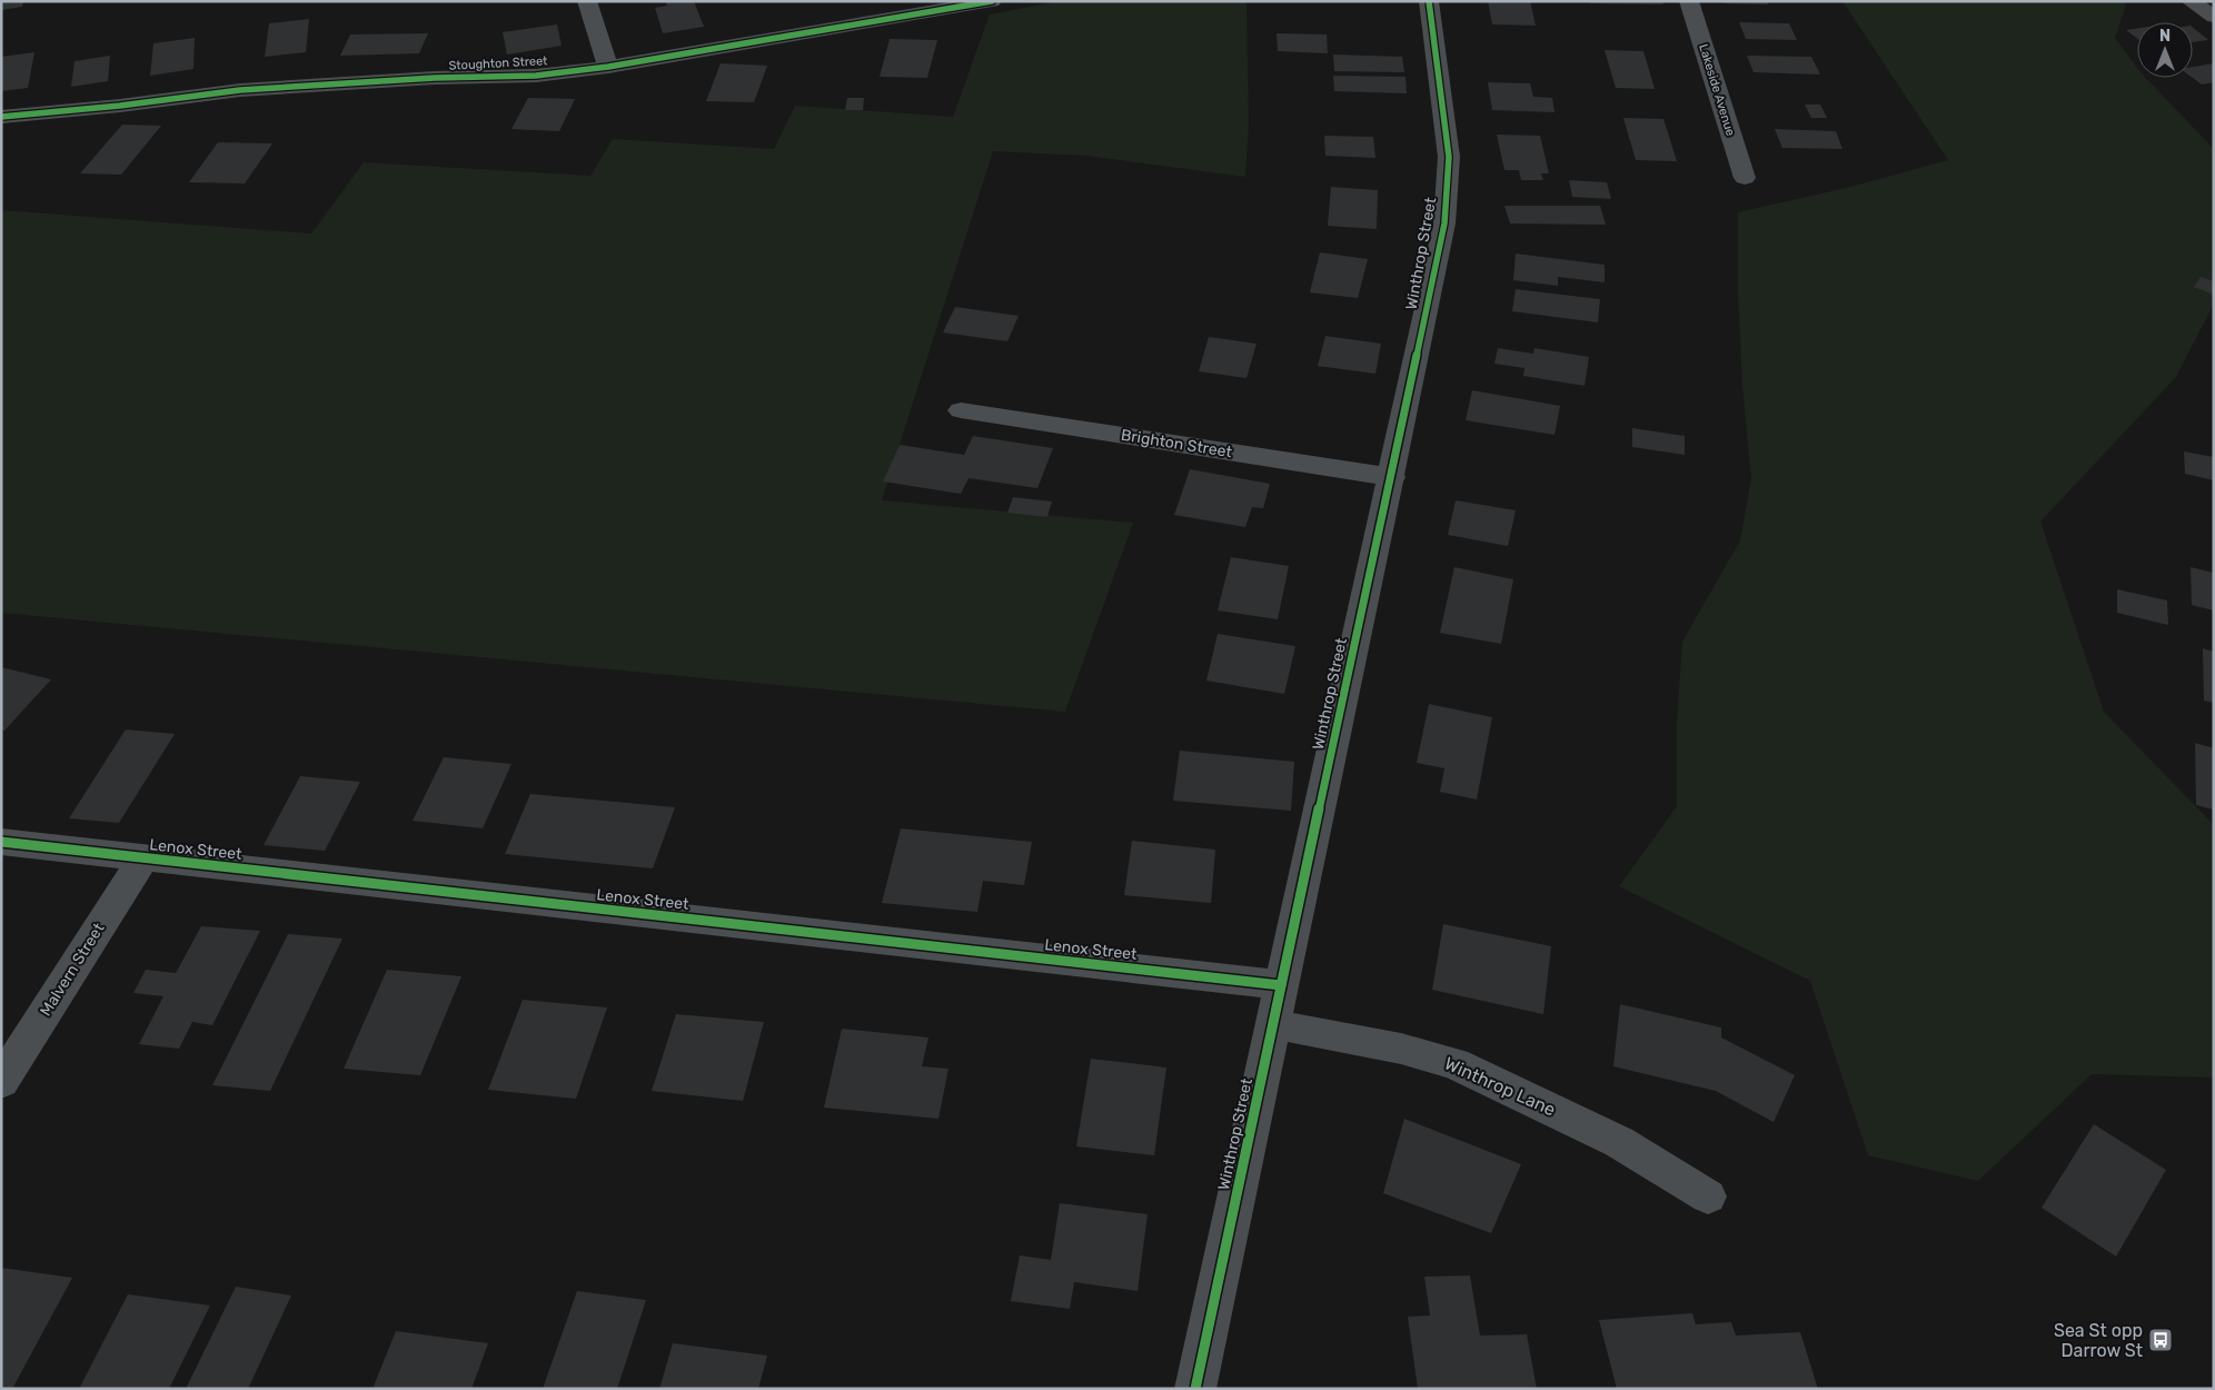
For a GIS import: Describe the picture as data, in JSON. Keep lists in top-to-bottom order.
{
  "streets": {
    "street": [
      "Stoughton Street",
      "Lakeside Avenue",
      "Winthrop Street",
      "Brighton Street",
      "Lenox Street",
      "Malvern Street",
      "Winthrop Lane"
    ]
  },
  "crossings": [
    ["Winthrop Street", "Brighton Street"],
    ["Winthrop Street", "Lenox Street"],
    ["Winthrop Street", "Winthrop Lane"],
    ["Lenox Street", "Malvern Street"]
  ],
  "places": {
    "bus stop": ["Sea St opp Darrow St"]
  },
  "north": "top"
}
